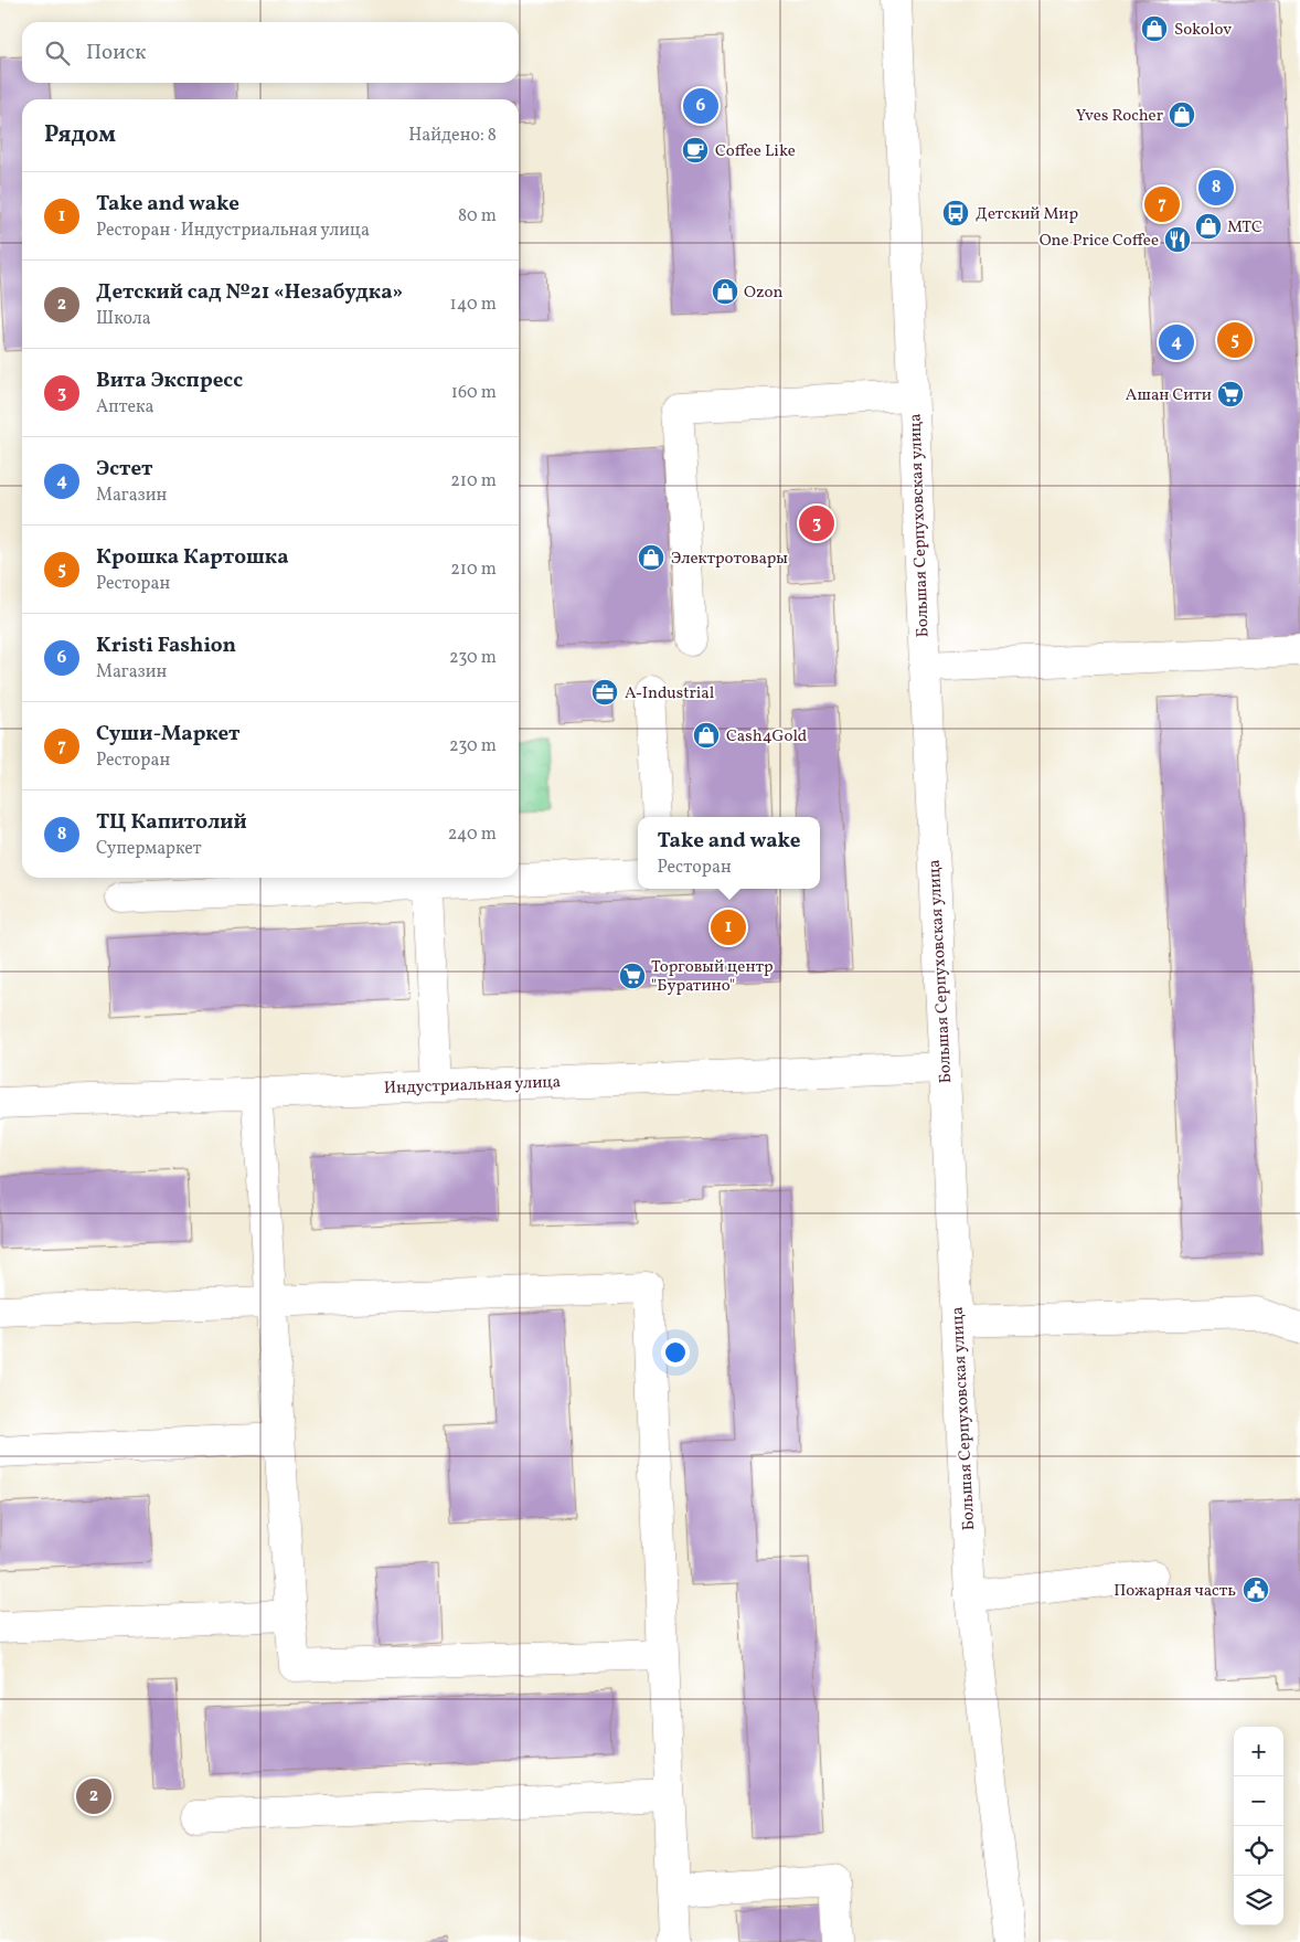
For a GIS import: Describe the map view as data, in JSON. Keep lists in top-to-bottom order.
{
  "streets": {
    "main road": ["Большая Серпуховская улица", "Индустриальная улица"]
  },
  "crossings": [
    ["Большая Серпуховская улица", "Индустриальная улица"]
  ],
  "places": {
    "shop": [
      "Sokolov",
      "Yves Rocher",
      "МТС",
      "Ozon",
      "Электротовары",
      "Cash4Gold"
    ],
    "cafe": ["Coffee Like"],
    "bus stop": ["Детский Мир"],
    "restaurant": ["One Price Coffee"],
    "supermarket": ["Ашан Сити", "Торговый центр \"Буратино\""],
    "office": ["A-Industrial"],
    "public building": ["Пожарная часть"]
  },
  "page": {
    "search": "Поиск",
    "pins": [
      "6",
      "8",
      "7",
      "5",
      "4",
      "3",
      "1",
      "2"
    ],
    "heading": ["Рядом", "Найдено: 8"],
    "list": [
      {
        "mark": "1",
        "name": "Take and wake",
        "note": "Ресторан · Индустриальная улица",
        "value": "80 m"
      },
      {
        "mark": "2",
        "name": "Детский сад №21 «Незабудка»",
        "note": "Школа",
        "value": "140 m"
      },
      {
        "mark": "3",
        "name": "Вита Экспресс",
        "note": "Аптека",
        "value": "160 m"
      },
      {
        "mark": "4",
        "name": "Эстет",
        "note": "Магазин",
        "value": "210 m"
      },
      {
        "mark": "5",
        "name": "Крошка Картошка",
        "note": "Ресторан",
        "value": "210 m"
      },
      {
        "mark": "6",
        "name": "Kristi Fashion",
        "note": "Магазин",
        "value": "230 m"
      },
      {
        "mark": "7",
        "name": "Суши-Маркет",
        "note": "Ресторан",
        "value": "230 m"
      },
      {
        "mark": "8",
        "name": "ТЦ Капитолий",
        "note": "Супермаркет",
        "value": "240 m"
      }
    ],
    "popup": ["Take and wake", "Ресторан"],
    "map_buttons": ["+", "−"]
  }
}
